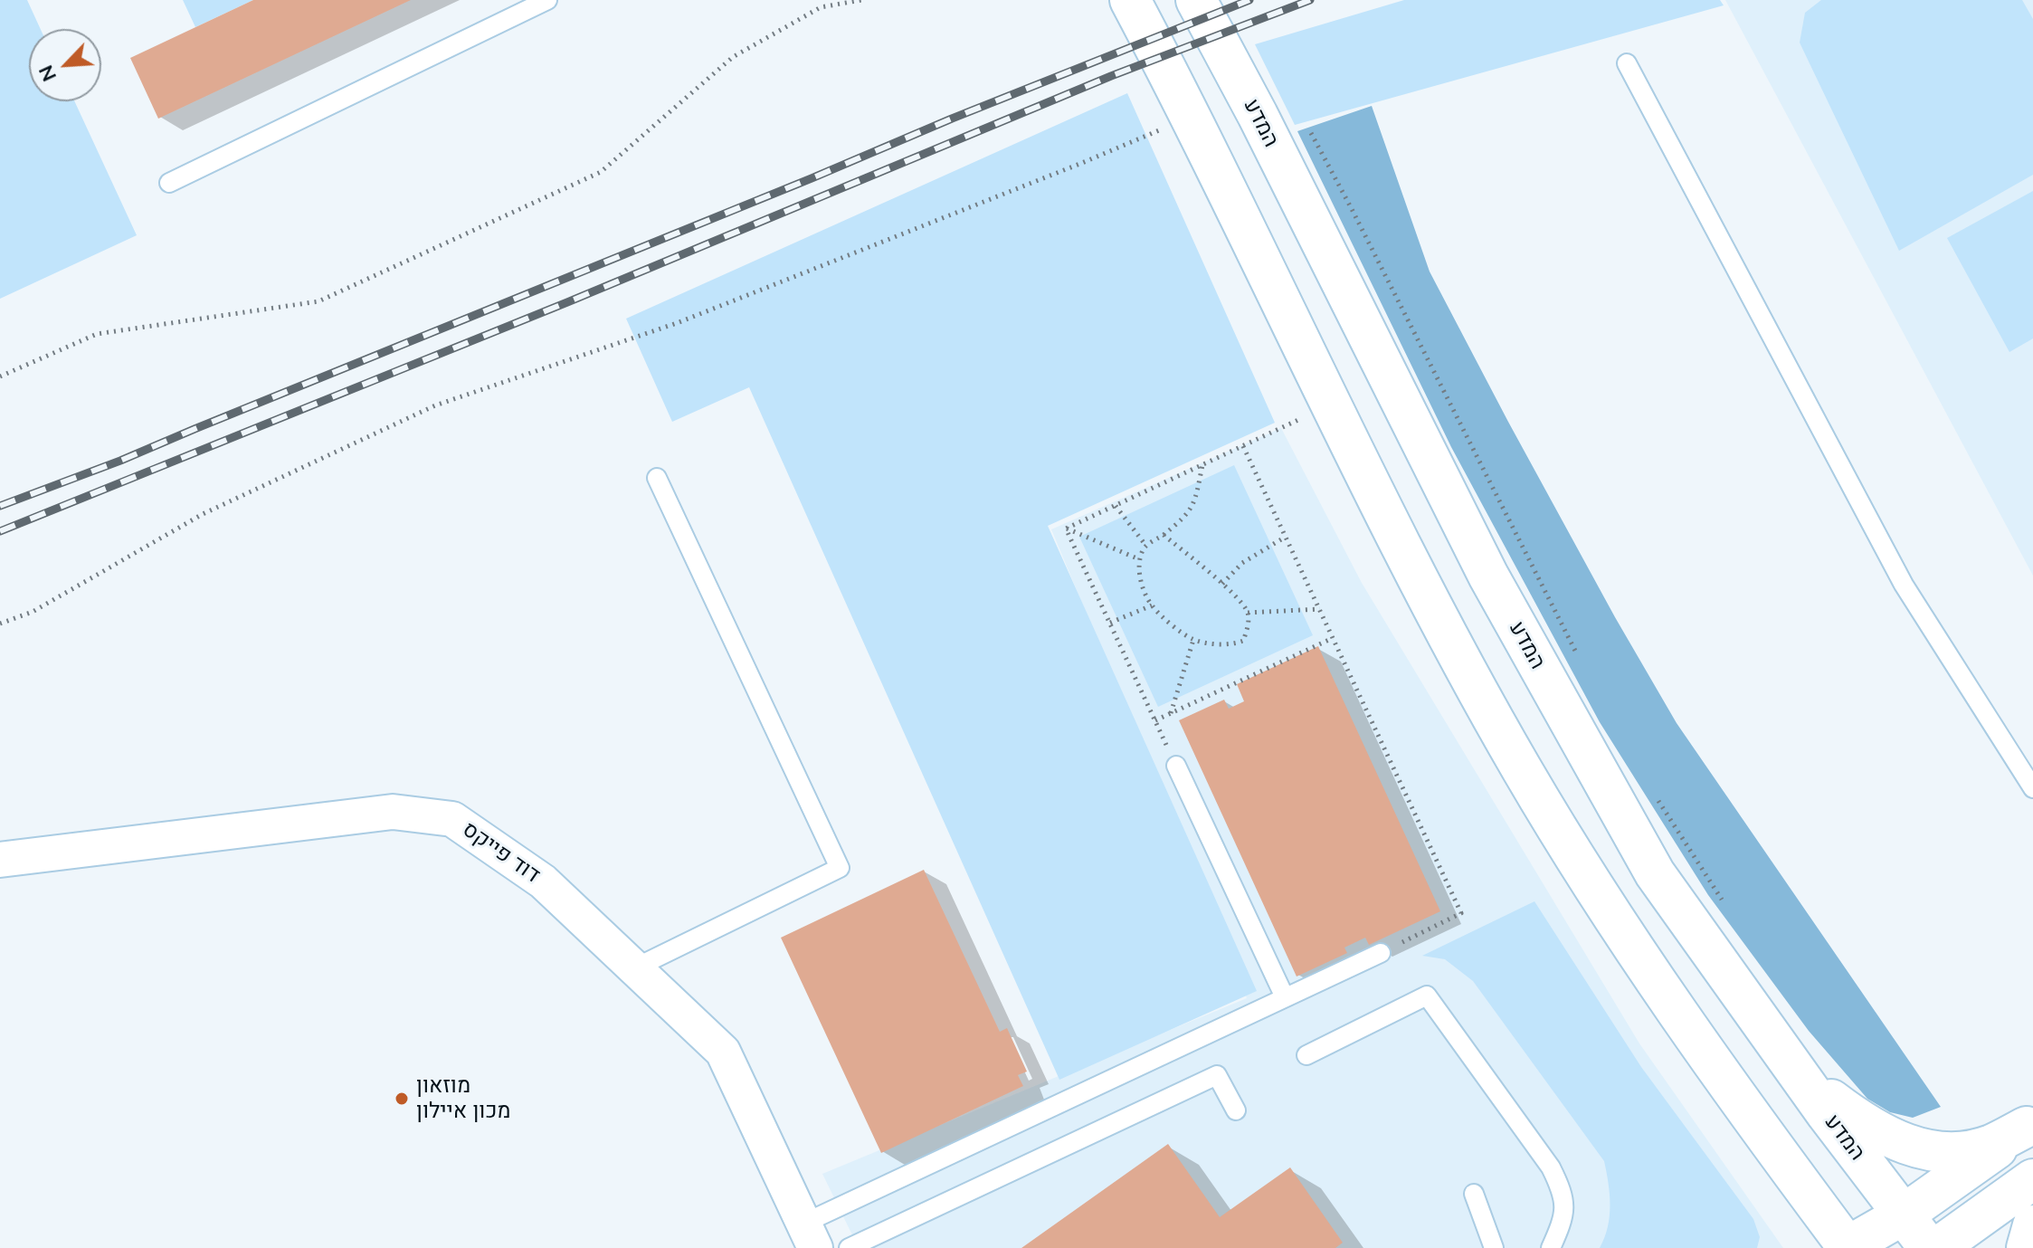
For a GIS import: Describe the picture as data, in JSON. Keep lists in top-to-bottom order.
{
  "streets": {
    "main road": ["המדע"],
    "street": ["דוד פייקס"]
  },
  "places": ["מוזאון מכון איילון"],
  "north": "bottom left"
}
